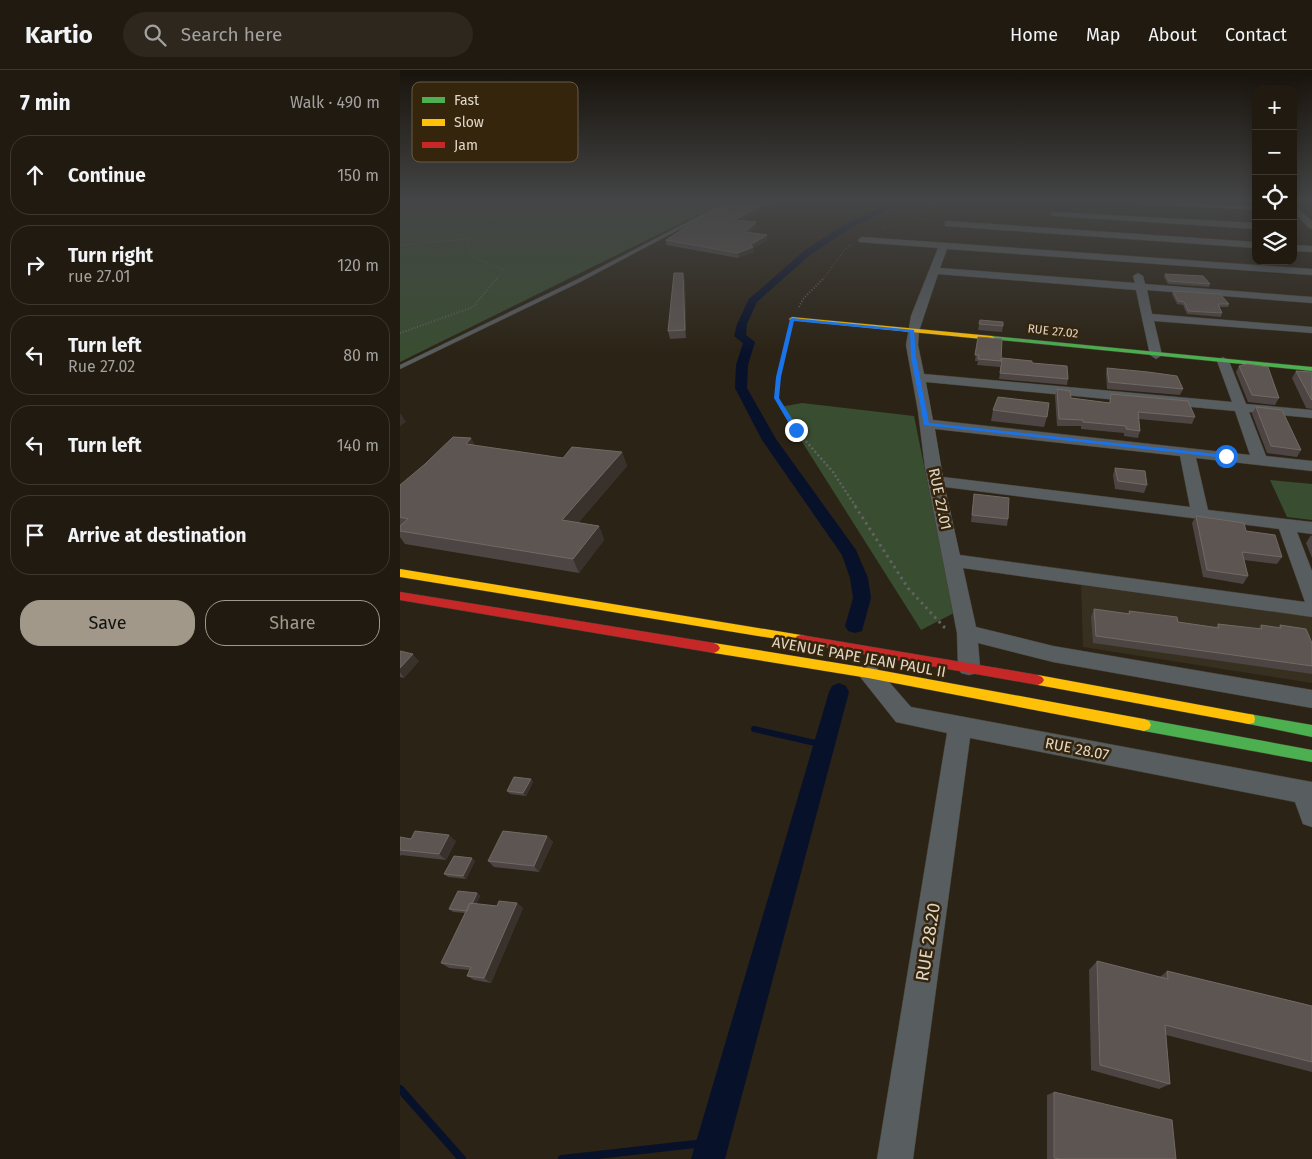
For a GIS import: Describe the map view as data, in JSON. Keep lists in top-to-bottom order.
{
  "streets": {
    "main road": ["RUE 27.02", "AVENUE PAPE JEAN PAUL II"],
    "street": ["RUE 27.01", "RUE 28.07", "RUE 28.20"]
  },
  "crossings": [
    ["RUE 27.02", "RUE 27.01"],
    ["RUE 27.01", "AVENUE PAPE JEAN PAUL II"],
    ["AVENUE PAPE JEAN PAUL II", "RUE 28.07"],
    ["RUE 28.07", "RUE 28.20"]
  ],
  "legend": ["Fast", "Slow", "Jam"],
  "page": {
    "header": "Kartio",
    "search": "Search here",
    "nav": [
      "Home",
      "Map",
      "About",
      "Contact"
    ],
    "heading": ["7 min", "Walk · 490 m"],
    "map_buttons": ["+", "−"],
    "list": [
      ["Continue", "150 m"],
      ["Turn right", "rue 27.01", "120 m"],
      ["Turn left", "Rue 27.02", "80 m"],
      ["Turn left", "140 m"],
      "Arrive at destination"
    ],
    "buttons": ["Save", "Share"]
  }
}
